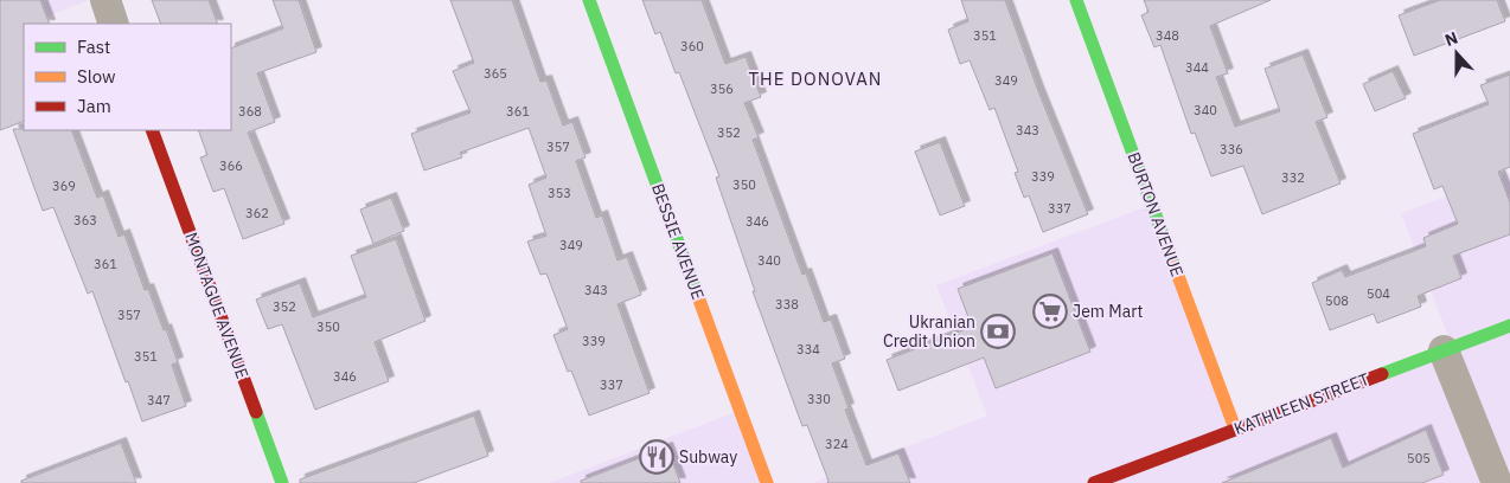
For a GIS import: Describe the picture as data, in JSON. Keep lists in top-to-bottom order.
{
  "streets": {
    "street": [
      "BURTON AVENUE",
      "BESSIE AVENUE",
      "MONTAGUE AVENUE",
      "KATHLEEN STREET"
    ]
  },
  "crossings": [
    ["BURTON AVENUE", "KATHLEEN STREET"]
  ],
  "districts": ["THE DONOVAN"],
  "places": {
    "supermarket": ["Jem Mart"],
    "bank": ["Ukranian Credit Union"],
    "restaurant": ["Subway"]
  },
  "house_numbers": [
    "351",
    "348",
    "360",
    "344",
    "365",
    "349",
    "356",
    "340",
    "368",
    "361",
    "343",
    "352",
    "357",
    "336",
    "366",
    "339",
    "332",
    "350",
    "369",
    "353",
    "337",
    "362",
    "363",
    "346",
    "349",
    "340",
    "361",
    "343",
    "504",
    "508",
    "338",
    "352",
    "357",
    "350",
    "339",
    "334",
    "351",
    "346",
    "337",
    "330",
    "347",
    "324",
    "505"
  ],
  "legend": ["Fast", "Slow", "Jam"],
  "north": "top"
}
